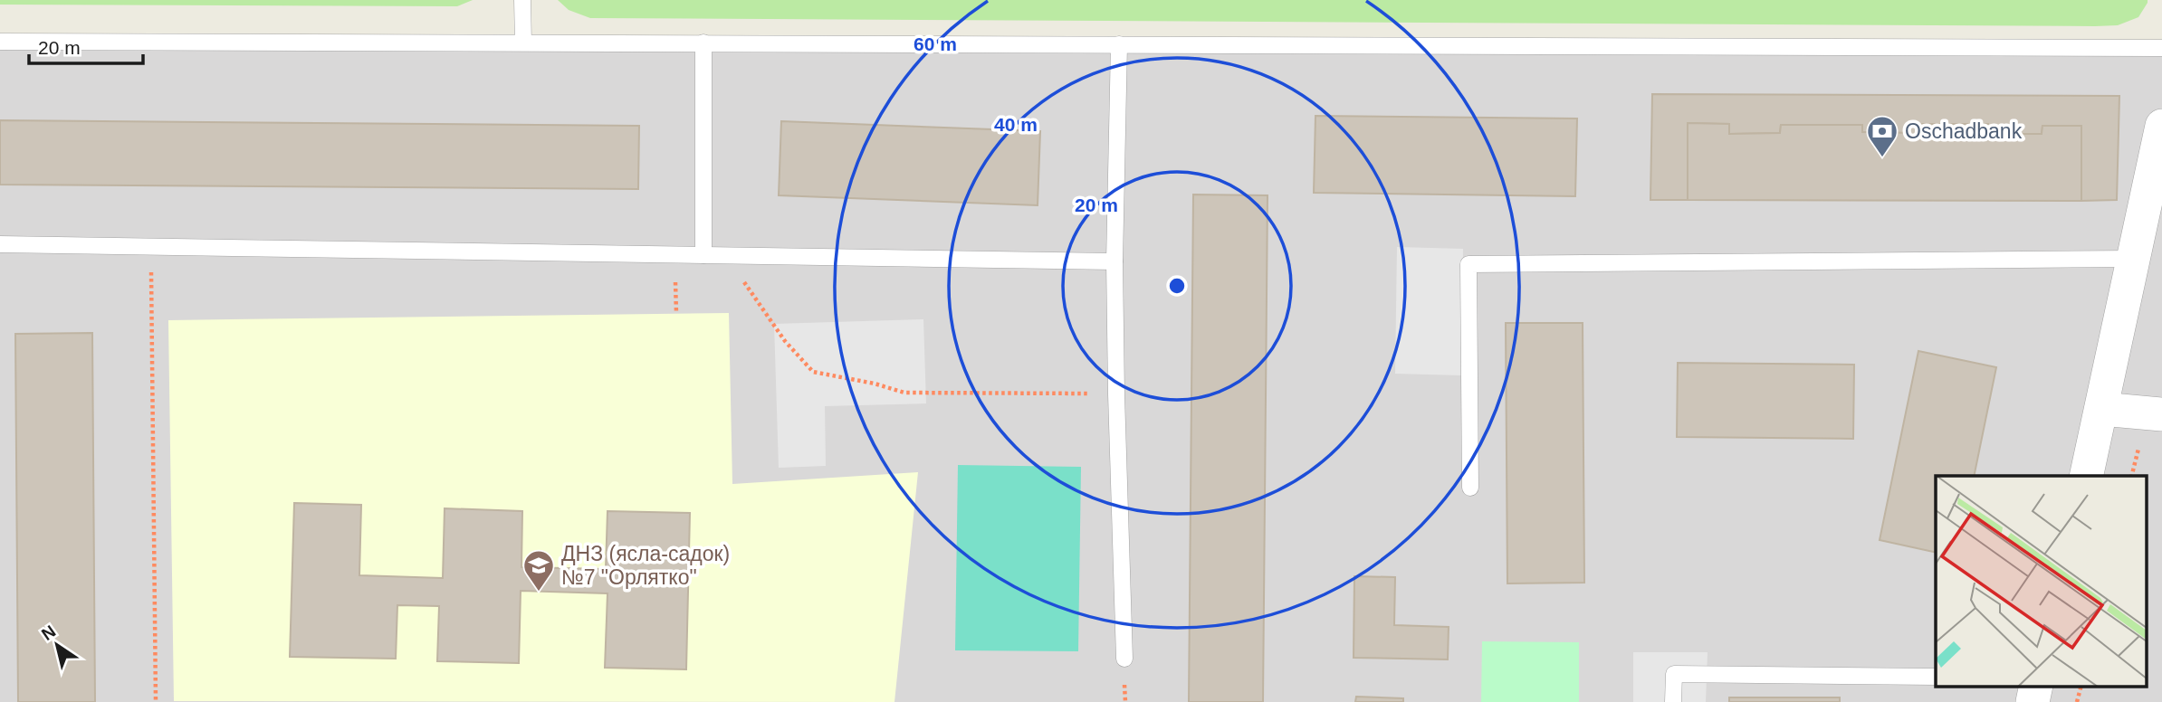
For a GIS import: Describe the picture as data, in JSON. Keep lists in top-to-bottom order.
{
  "places": {
    "bank": ["Oschadbank"],
    "school or university": ["ДНЗ (ясла-садок) №7 \"Орлятко\""]
  },
  "scale_bar": "20 m",
  "north": "top left",
  "rings": ["60 m", "40 m", "20 m"]
}
